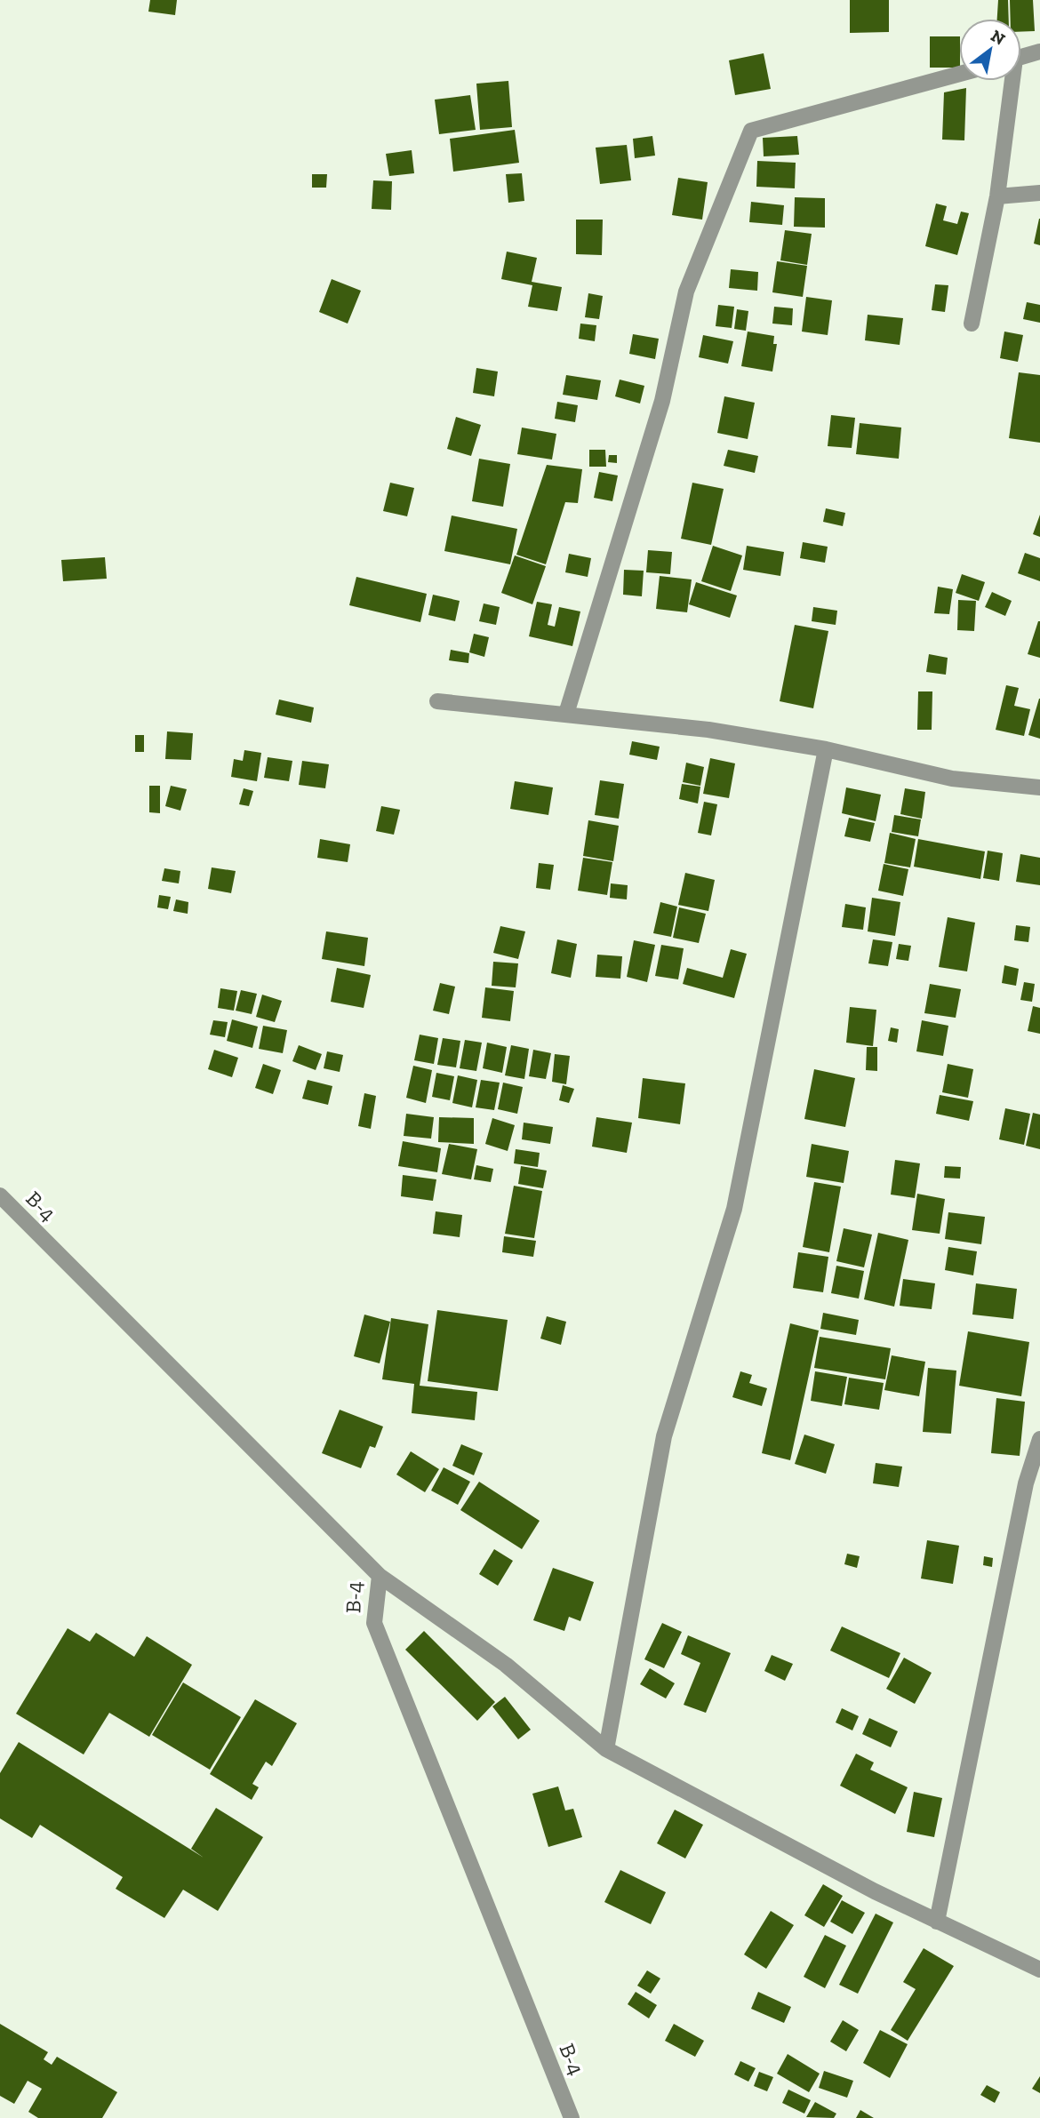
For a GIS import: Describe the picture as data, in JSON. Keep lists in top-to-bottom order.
{
  "streets": {
    "street": ["B-4"]
  },
  "north": "top right"
}
